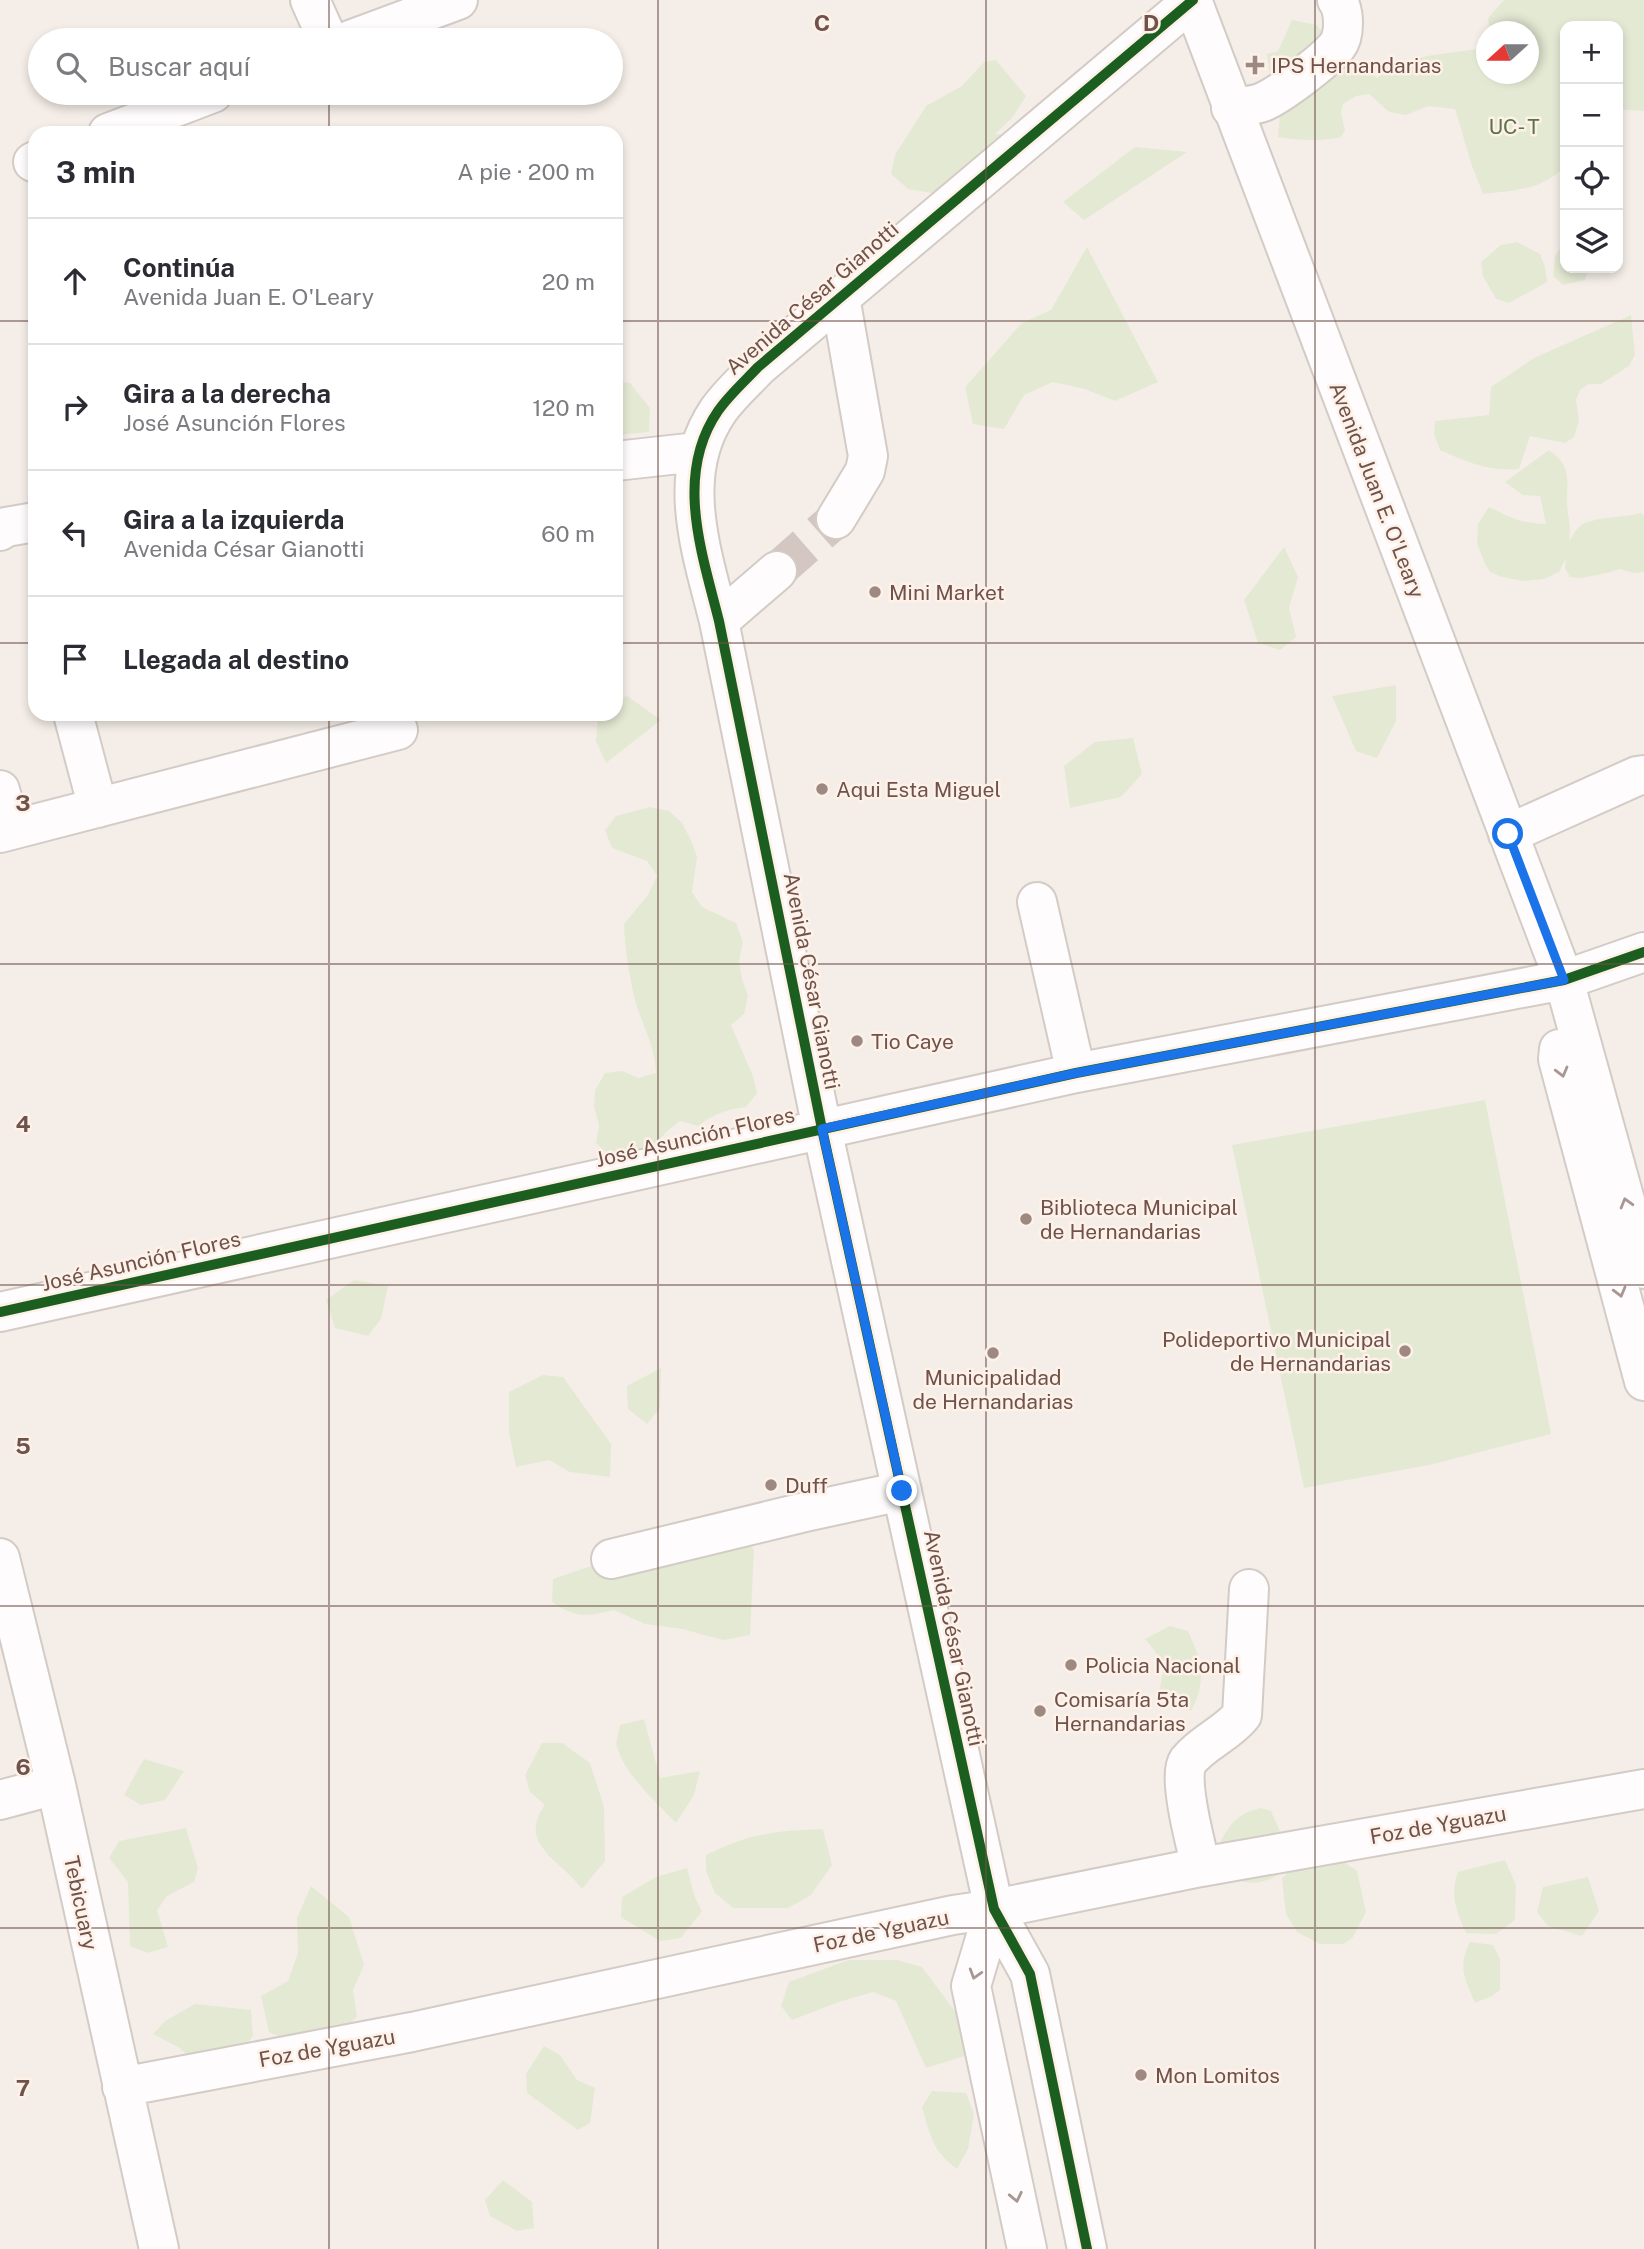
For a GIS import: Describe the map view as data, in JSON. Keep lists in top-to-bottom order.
{
  "streets": {
    "street": [
      "Avenida César Gianotti",
      "Avenida Juan E. O'Leary",
      "José Asunción Flores",
      "Foz de Yguazu",
      "Tebicuary"
    ]
  },
  "crossings": [
    ["Avenida César Gianotti", "Avenida Juan E. O'Leary"],
    ["Avenida César Gianotti", "José Asunción Flores"],
    ["Avenida César Gianotti", "Foz de Yguazu"],
    ["Avenida Juan E. O'Leary", "José Asunción Flores"],
    ["Foz de Yguazu", "Tebicuary"]
  ],
  "parks": ["UC- T"],
  "places": {
    "health": ["IPS Hernandarias"],
    "other": [
      "Mini Market",
      "Aqui Esta Miguel",
      "Tio Caye",
      "Biblioteca Municipal de Hernandarias",
      "Polideportivo Municipal de Hernandarias",
      "Municipalidad de Hernandarias",
      "Duff",
      "Policia Nacional",
      "Comisaría 5ta Hernandarias",
      "Mon Lomitos"
    ]
  },
  "north": "left",
  "page": {
    "map_buttons": ["+", "−"],
    "search": "Buscar aquí",
    "heading": ["3 min", "A pie · 200 m"],
    "list": [
      ["Continúa", "Avenida Juan E. O'Leary", "20 m"],
      ["Gira a la derecha", "José Asunción Flores", "120 m"],
      ["Gira a la izquierda", "Avenida César Gianotti", "60 m"],
      "Llegada al destino"
    ]
  },
  "grid": {
    "columns": ["C", "D"],
    "rows": [
      "3",
      "4",
      "5",
      "6",
      "7"
    ]
  }
}
